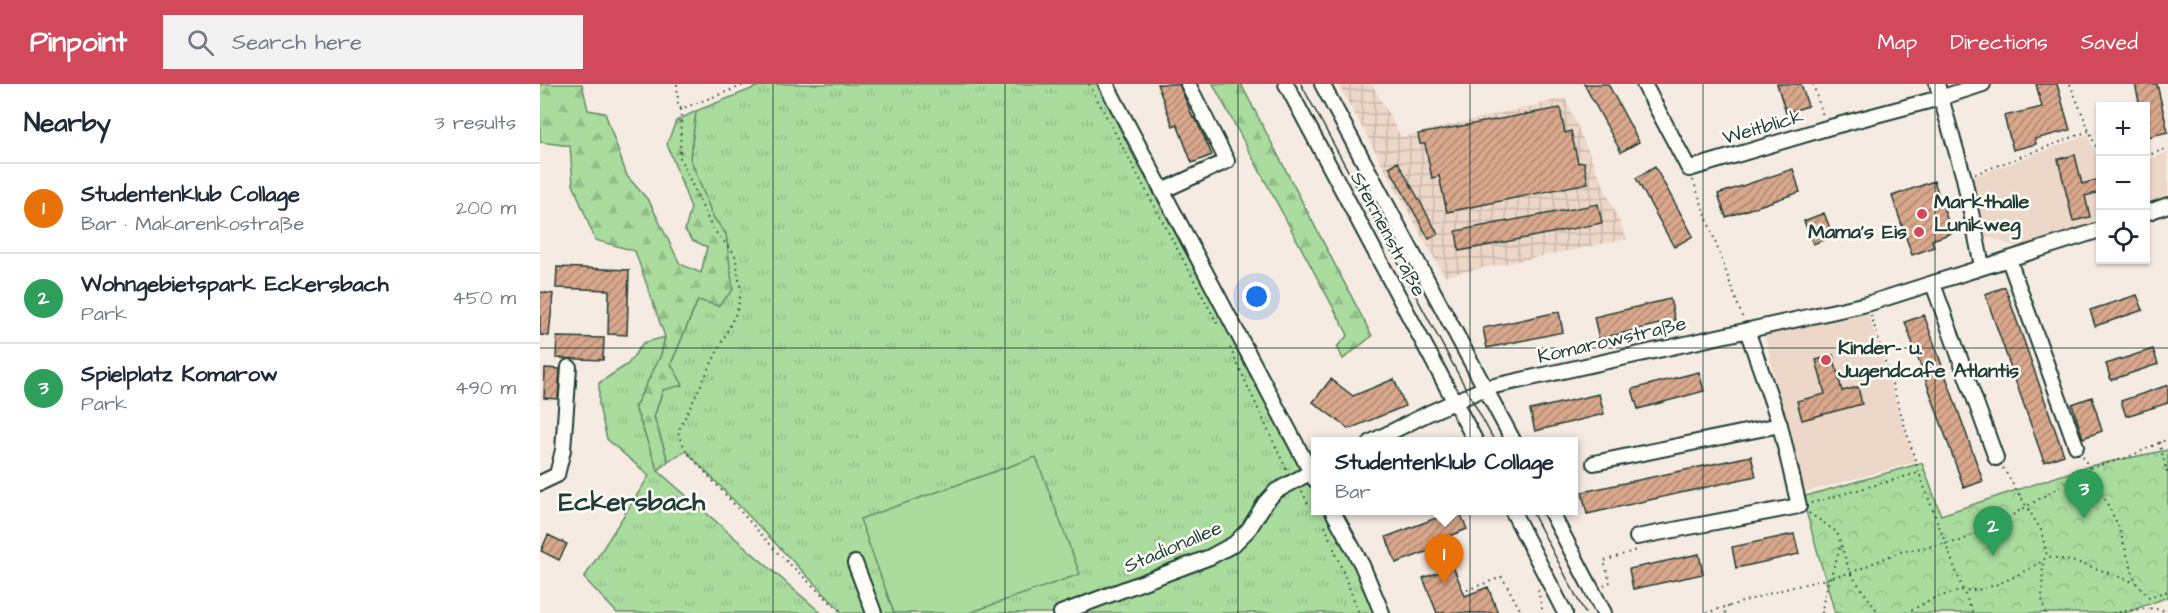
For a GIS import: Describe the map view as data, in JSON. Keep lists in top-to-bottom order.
{
  "streets": {
    "street": [
      "Weitblick",
      "Sternenstraße",
      "Komarowstraße",
      "Stadionallee"
    ]
  },
  "crossings": [
    ["Sternenstraße", "Komarowstraße"]
  ],
  "districts": ["Eckersbach"],
  "places": ["Markthalle Lunikweg", "Mama's Eis", "Kinder- u. Jugendcafe Atlantis"],
  "page": {
    "header": "Pinpoint",
    "search": "Search here",
    "nav": ["Map", "Directions", "Saved"],
    "heading": ["Nearby", "3 results"],
    "map_buttons": ["+", "−"],
    "list": [
      {
        "mark": "1",
        "name": "Studentenklub Collage",
        "note": "Bar · Makarenkostraße",
        "value": "200 m"
      },
      {
        "mark": "2",
        "name": "Wohngebietspark Eckersbach",
        "note": "Park",
        "value": "450 m"
      },
      {
        "mark": "3",
        "name": "Spielplatz Komarow",
        "note": "Park",
        "value": "490 m"
      }
    ],
    "popup": ["Studentenklub Collage", "Bar"],
    "pins": ["3", "2", "1"]
  }
}
